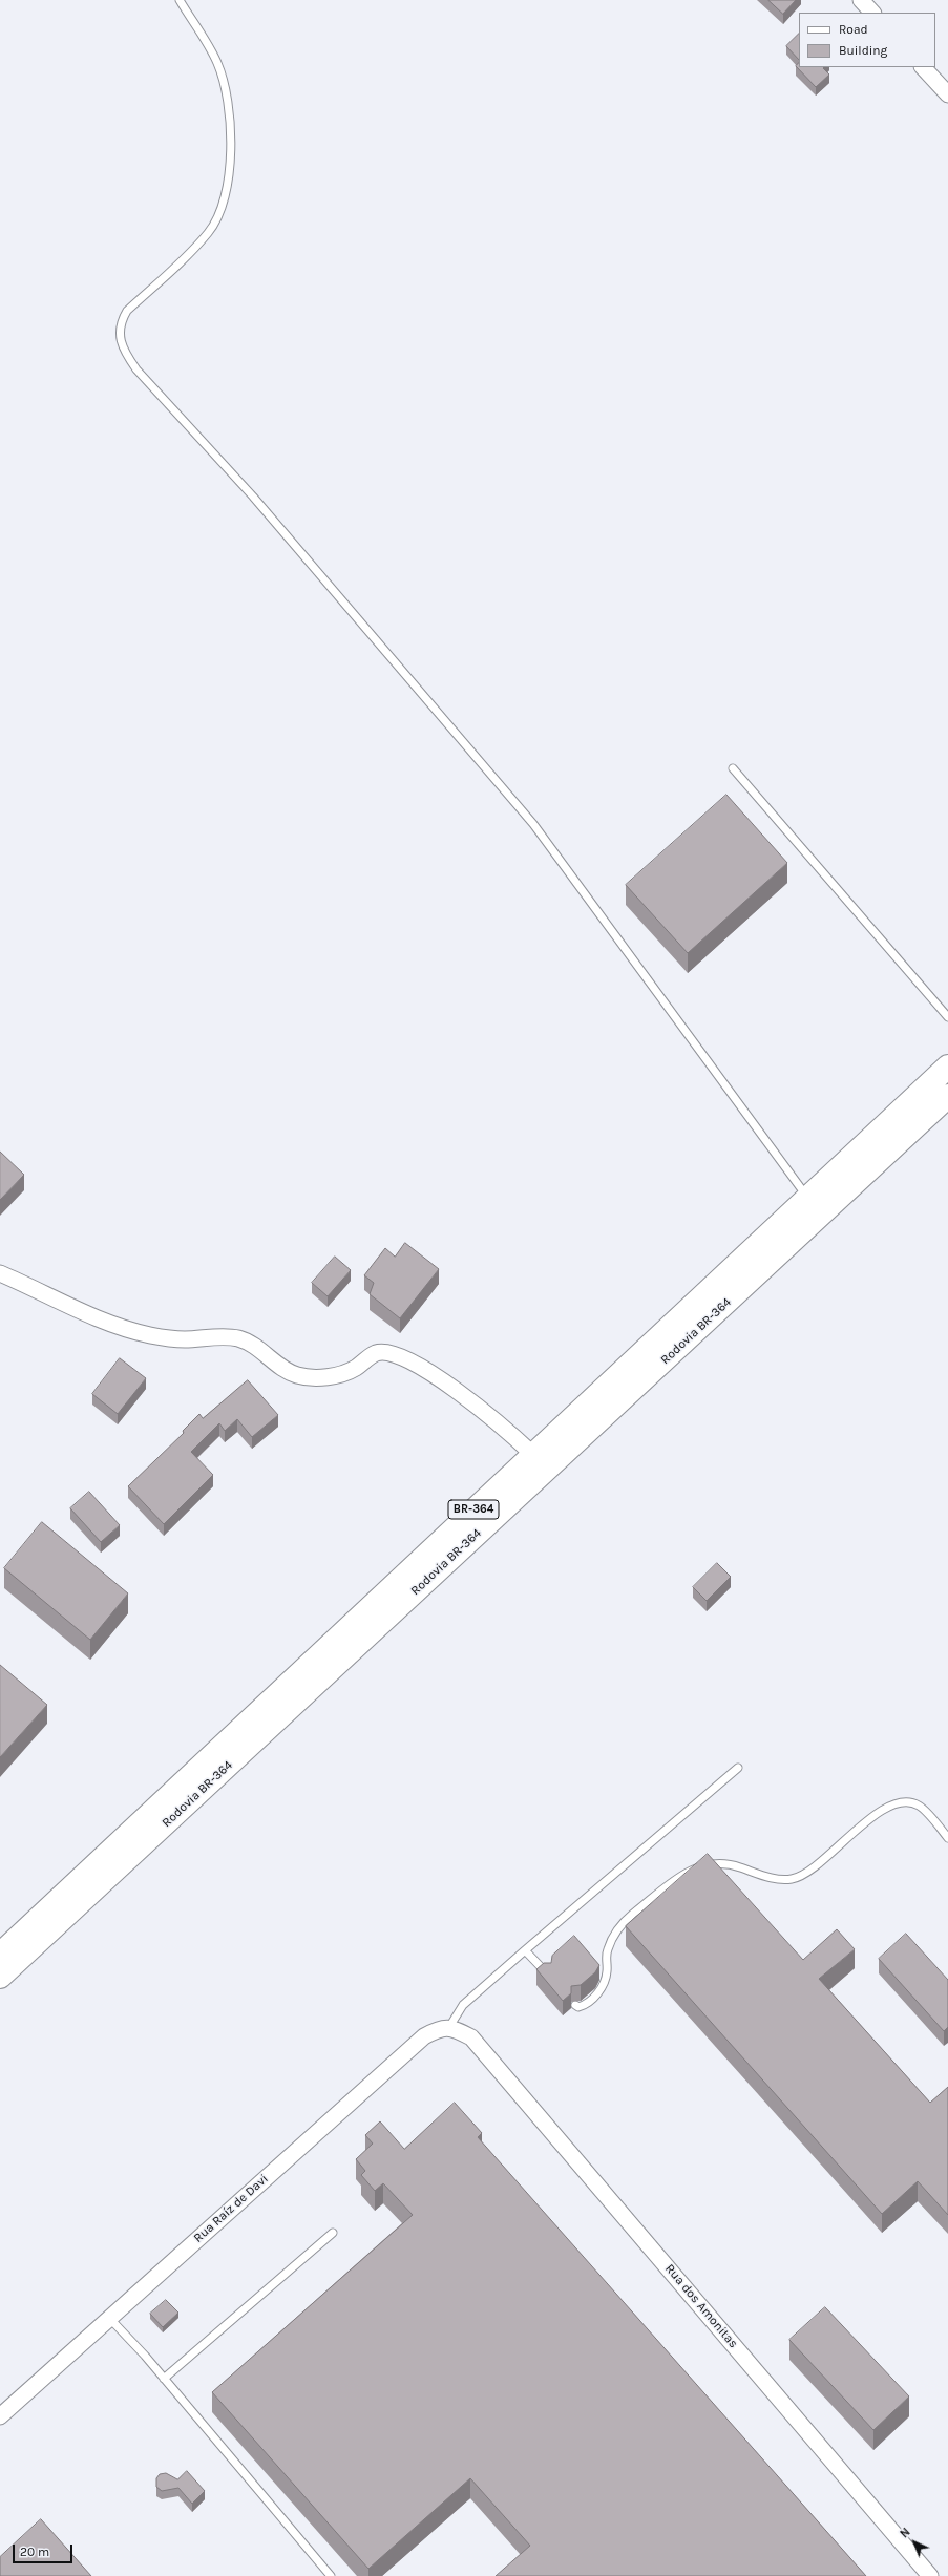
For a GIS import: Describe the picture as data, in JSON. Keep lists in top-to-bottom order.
{
  "streets": {
    "highway": ["Rodovia BR-364", "BR-364"],
    "street": ["Rua Raíz de Davi", "Rua dos Amonitas"]
  },
  "crossings": [
    ["Rua Raíz de Davi", "Rua dos Amonitas"]
  ],
  "legend": ["Road", "Building"],
  "scale_bar": "20 m",
  "north": "top left"
}
